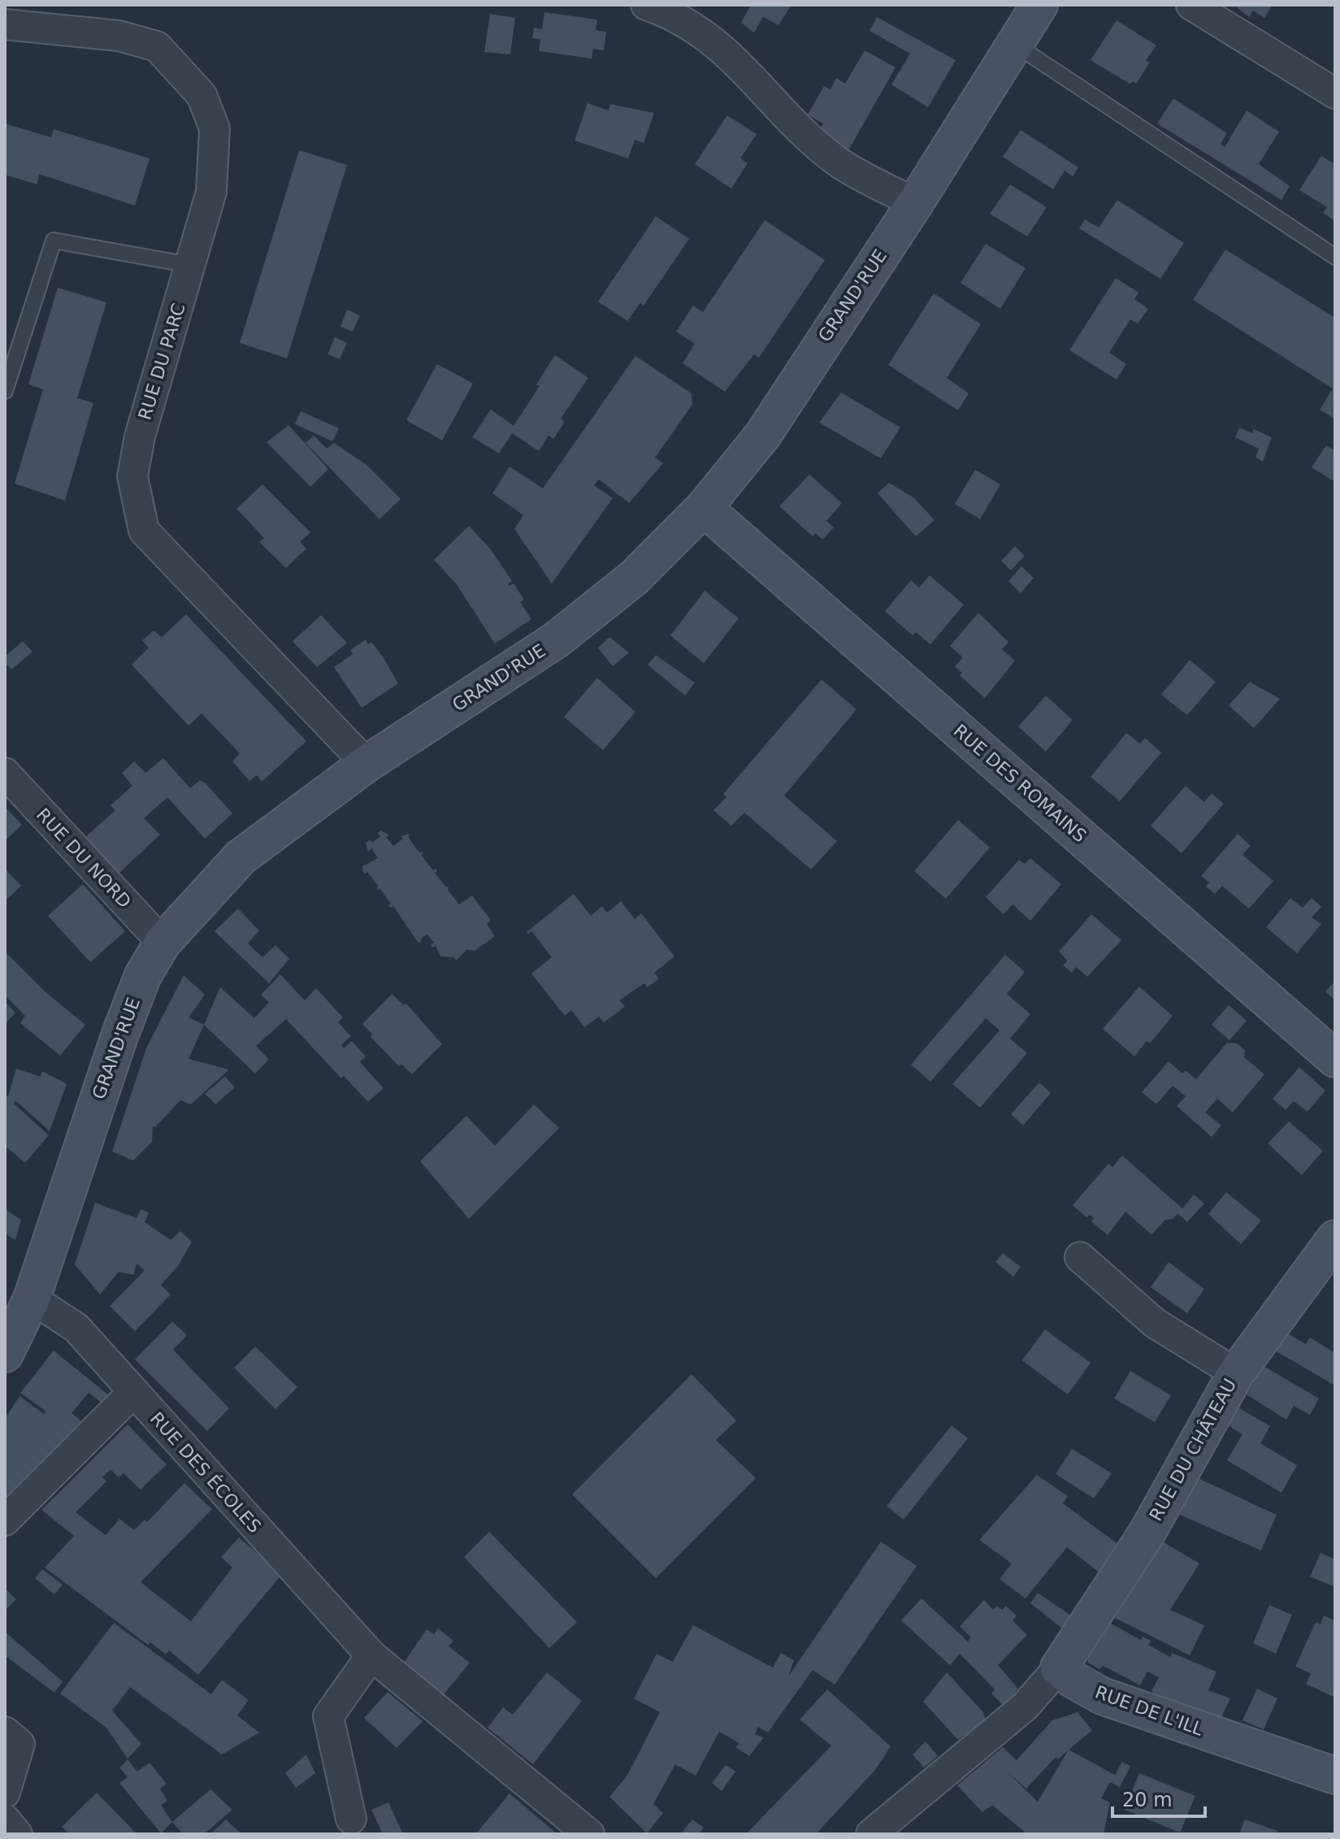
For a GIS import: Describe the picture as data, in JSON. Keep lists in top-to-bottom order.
{
  "streets": {
    "main road": [
      "GRAND'RUE",
      "RUE DES ROMAINS",
      "RUE DU CHÂTEAU",
      "RUE DE L'ILL"
    ],
    "street": ["RUE DU PARC", "RUE DU NORD", "RUE DES ÉCOLES"]
  },
  "crossings": [
    ["GRAND'RUE", "RUE DU PARC"],
    ["GRAND'RUE", "RUE DES ROMAINS"],
    ["GRAND'RUE", "RUE DU NORD"],
    ["GRAND'RUE", "RUE DES ÉCOLES"],
    ["RUE DU CHÂTEAU", "RUE DE L'ILL"]
  ],
  "scale_bar": "20 m"
}
